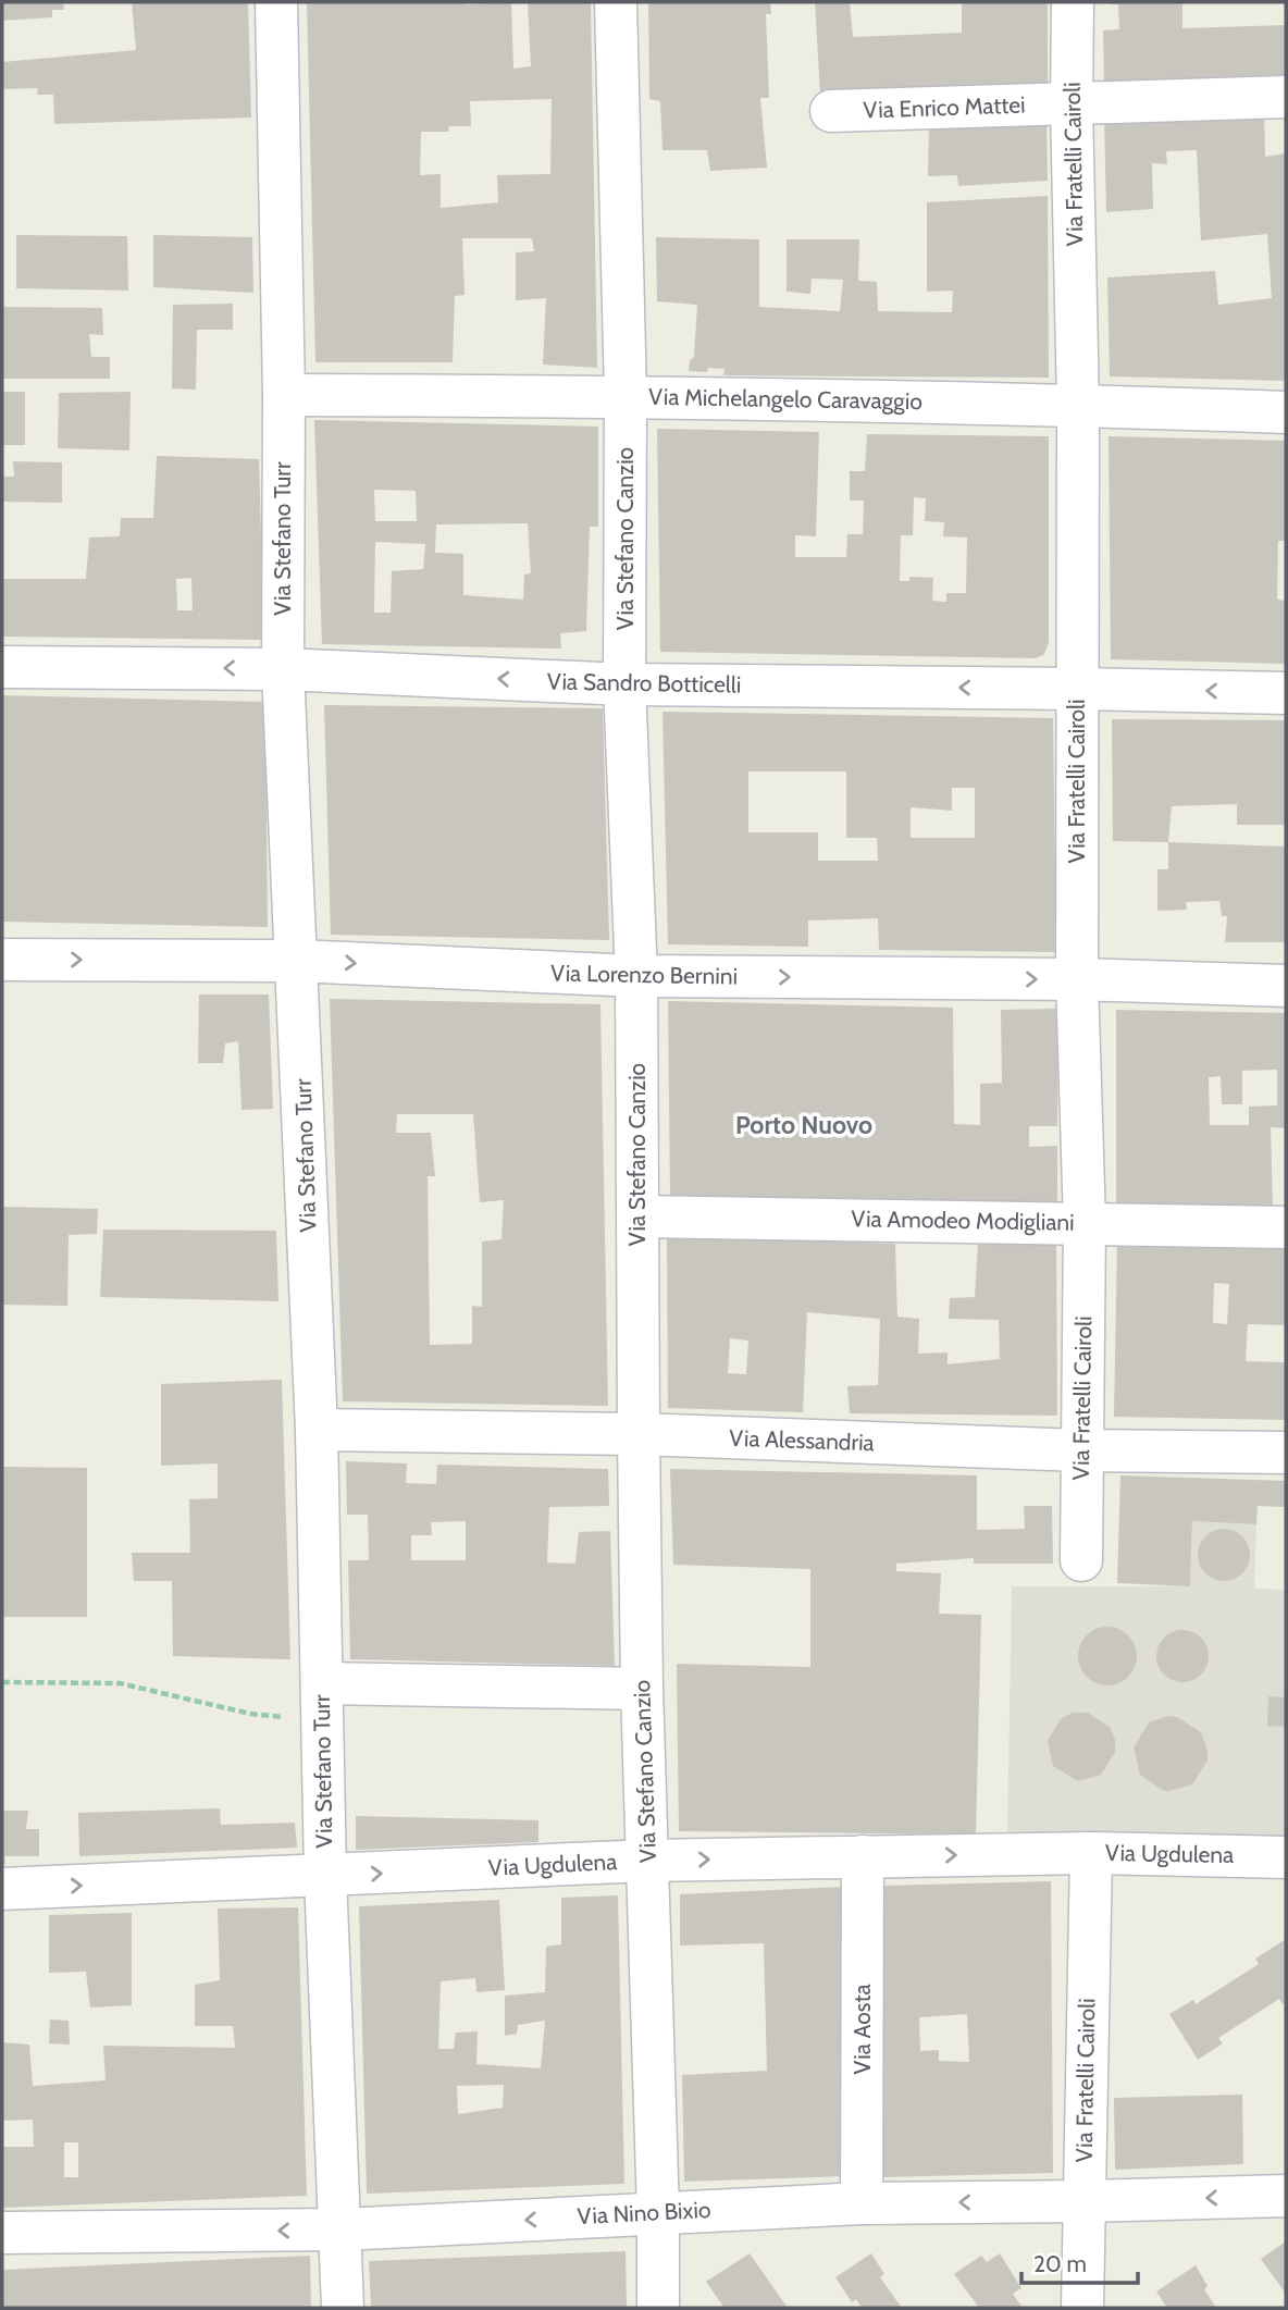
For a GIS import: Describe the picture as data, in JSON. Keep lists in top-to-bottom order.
{
  "streets": {
    "street": [
      "Via Enrico Mattei",
      "Via Fratelli Cairoli",
      "Via Michelangelo Caravaggio",
      "Via Stefano Turr",
      "Via Stefano Canzio",
      "Via Sandro Botticelli",
      "Via Lorenzo Bernini",
      "Via Amodeo Modigliani",
      "Via Alessandria",
      "Via Ugdulena",
      "Via Aosta",
      "Via Nino Bixio"
    ]
  },
  "crossings": [
    ["Via Enrico Mattei", "Via Fratelli Cairoli"],
    ["Via Fratelli Cairoli", "Via Michelangelo Caravaggio"],
    ["Via Fratelli Cairoli", "Via Sandro Botticelli"],
    ["Via Fratelli Cairoli", "Via Lorenzo Bernini"],
    ["Via Fratelli Cairoli", "Via Amodeo Modigliani"],
    ["Via Fratelli Cairoli", "Via Alessandria"],
    ["Via Fratelli Cairoli", "Via Ugdulena"],
    ["Via Fratelli Cairoli", "Via Nino Bixio"],
    ["Via Michelangelo Caravaggio", "Via Stefano Turr"],
    ["Via Michelangelo Caravaggio", "Via Stefano Canzio"],
    ["Via Stefano Turr", "Via Sandro Botticelli"],
    ["Via Stefano Turr", "Via Lorenzo Bernini"],
    ["Via Stefano Turr", "Via Alessandria"],
    ["Via Stefano Turr", "Via Ugdulena"],
    ["Via Stefano Turr", "Via Nino Bixio"],
    ["Via Stefano Canzio", "Via Sandro Botticelli"],
    ["Via Stefano Canzio", "Via Lorenzo Bernini"],
    ["Via Stefano Canzio", "Via Amodeo Modigliani"],
    ["Via Stefano Canzio", "Via Alessandria"],
    ["Via Stefano Canzio", "Via Ugdulena"],
    ["Via Stefano Canzio", "Via Nino Bixio"],
    ["Via Ugdulena", "Via Aosta"],
    ["Via Aosta", "Via Nino Bixio"]
  ],
  "one_way": [
    "Via Sandro Botticelli",
    "Via Lorenzo Bernini",
    "Via Ugdulena",
    "Via Nino Bixio"
  ],
  "districts": ["Porto Nuovo"],
  "scale_bar": "20 m"
}
